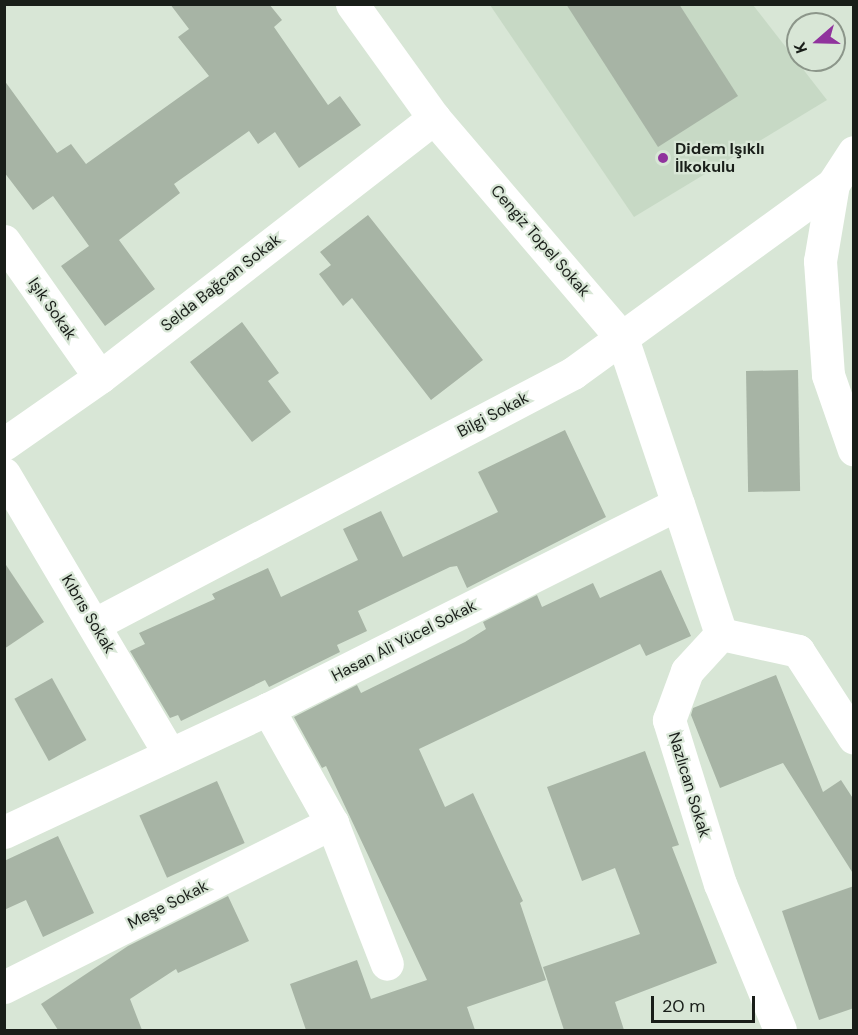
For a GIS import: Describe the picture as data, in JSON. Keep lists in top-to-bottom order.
{
  "streets": {
    "street": [
      "Cengiz Topel Sokak",
      "Selda Bağcan Sokak",
      "Işık Sokak",
      "Bilgi Sokak",
      "Kıbrıs Sokak",
      "Hasan Ali Yücel Sokak",
      "Nazlıcan Sokak",
      "Meşe Sokak"
    ]
  },
  "crossings": [
    ["Cengiz Topel Sokak", "Selda Bağcan Sokak"],
    ["Cengiz Topel Sokak", "Bilgi Sokak"],
    ["Cengiz Topel Sokak", "Hasan Ali Yücel Sokak"],
    ["Selda Bağcan Sokak", "Işık Sokak"],
    ["Bilgi Sokak", "Kıbrıs Sokak"],
    ["Kıbrıs Sokak", "Hasan Ali Yücel Sokak"]
  ],
  "places": ["Didem Işıklı İlkokulu"],
  "scale_bar": "20 m",
  "north": "left"
}
